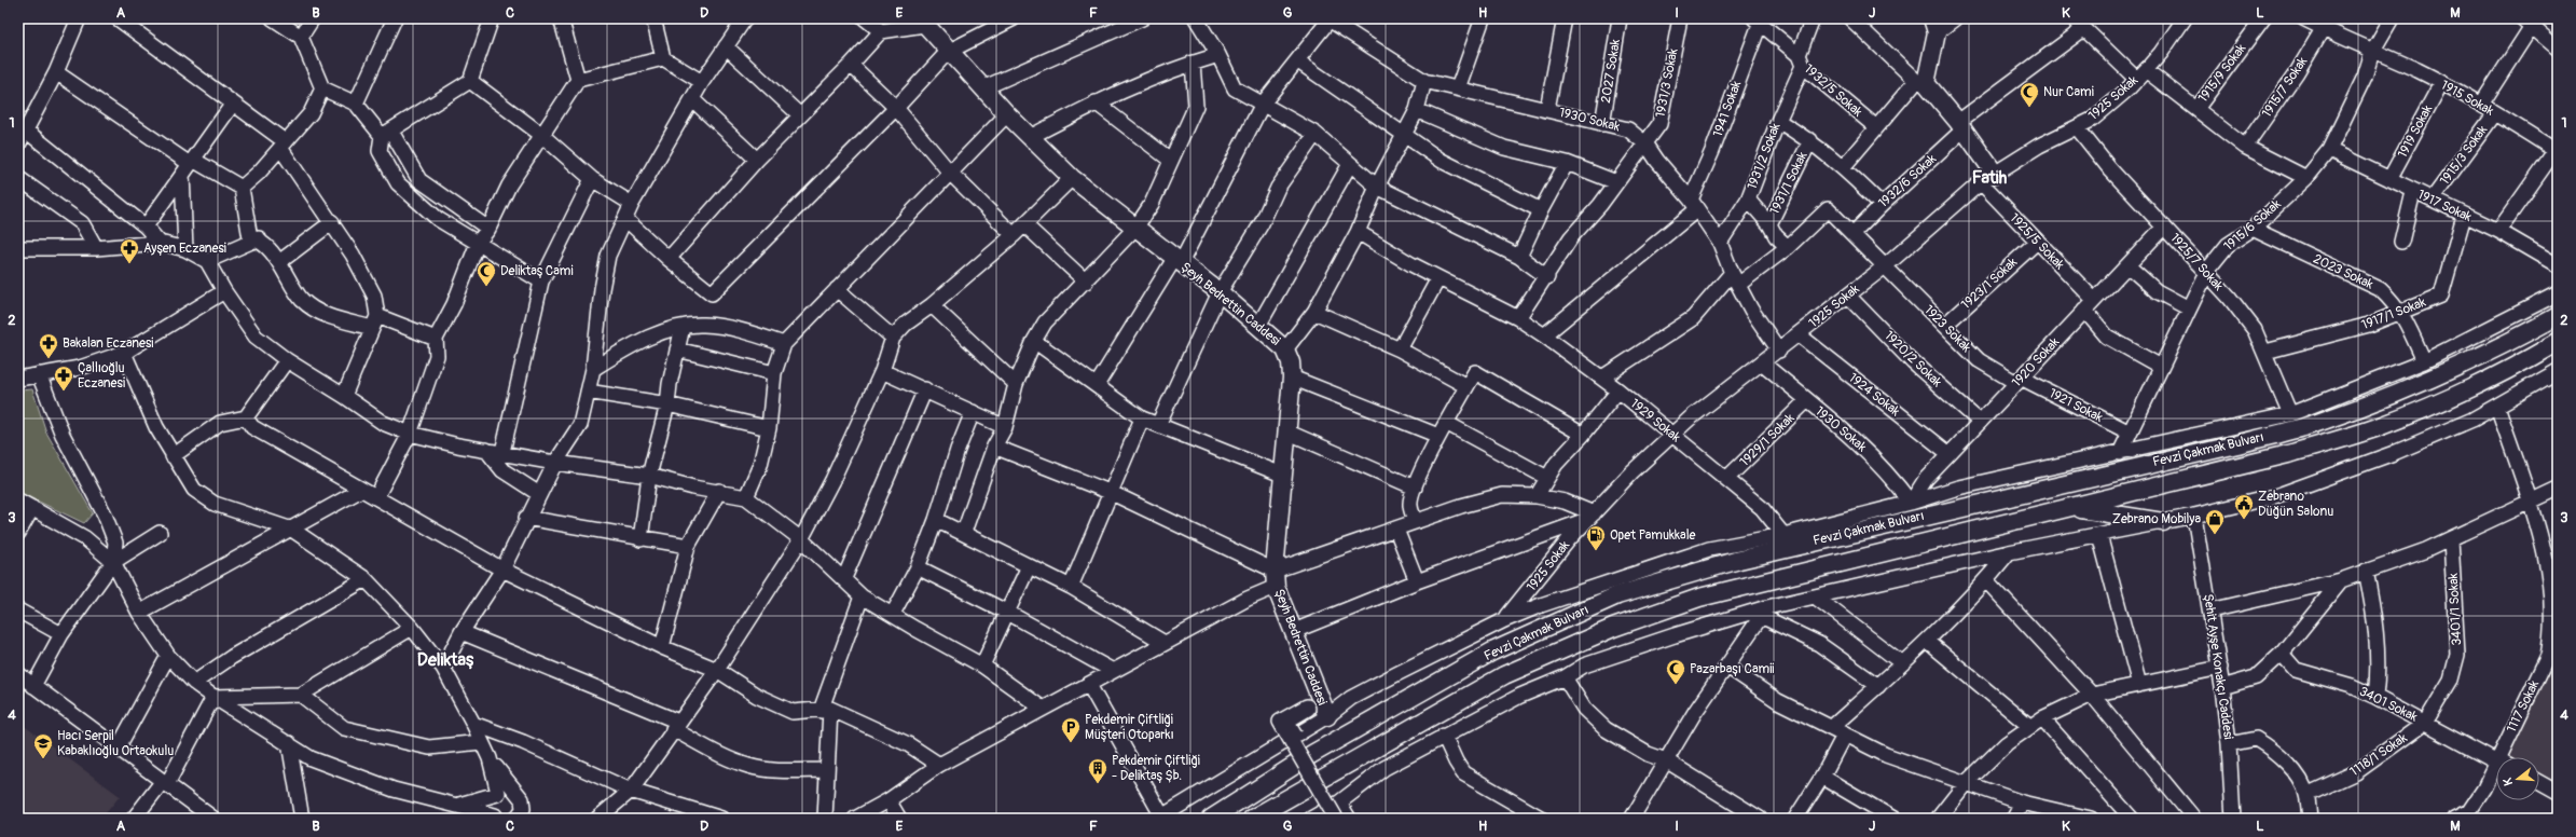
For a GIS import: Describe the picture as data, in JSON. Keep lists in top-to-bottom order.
{
  "streets": {
    "main road": ["Şeyh Bedrettin Caddesi", "Fevzi Çakmak Bulvarı"],
    "street": [
      "2027 Sokak",
      "1915/9 Sokak",
      "1931/3 Sokak",
      "1915/7 Sokak",
      "1932/5 Sokak",
      "1925 Sokak",
      "1915 Sokak",
      "1941 Sokak",
      "1930 Sokak",
      "1919 Sokak",
      "1915/3 Sokak",
      "1931/2 Sokak",
      "1932/6 Sokak",
      "1931/1 Sokak",
      "1917 Sokak",
      "1915/6 Sokak",
      "1925/5 Sokak",
      "1925/7 Sokak",
      "2023 Sokak",
      "1923/1 Sokak",
      "1917/1 Sokak",
      "1923 Sokak",
      "1920/2 Sokak",
      "1920 Sokak",
      "1924 Sokak",
      "1921 Sokak",
      "1929 Sokak",
      "1929/1 Sokak",
      "3401/1 Sokak",
      "Şehit Ayşe Konakçı Caddesi",
      "3401 Sokak",
      "1117 Sokak",
      "1118/1 Sokak"
    ]
  },
  "crossings": [
    ["2027 Sokak", "1930 Sokak"],
    ["1931/3 Sokak", "1930 Sokak"],
    ["1931/3 Sokak", "1929 Sokak"],
    ["1915/7 Sokak", "1915 Sokak"],
    ["1932/5 Sokak", "1941 Sokak"],
    ["1932/5 Sokak", "1931/2 Sokak"],
    ["1925 Sokak", "1930 Sokak"],
    ["1925 Sokak", "1925/5 Sokak"],
    ["1925 Sokak", "1925/7 Sokak"],
    ["1925 Sokak", "1923 Sokak"],
    ["1925 Sokak", "1920/2 Sokak"],
    ["1925 Sokak", "1924 Sokak"],
    ["1925 Sokak", "1929 Sokak"],
    ["1915 Sokak", "1919 Sokak"],
    ["1915 Sokak", "1915/3 Sokak"],
    ["1915 Sokak", "1915/6 Sokak"],
    ["1941 Sokak", "1930 Sokak"],
    ["1930 Sokak", "1931/2 Sokak"],
    ["1930 Sokak", "1920 Sokak"],
    ["1930 Sokak", "1929/1 Sokak"],
    ["1919 Sokak", "1917 Sokak"],
    ["1915/3 Sokak", "1917 Sokak"],
    ["1931/2 Sokak", "1931/1 Sokak"],
    ["1932/6 Sokak", "1931/1 Sokak"],
    ["1932/6 Sokak", "1923 Sokak"],
    ["1931/1 Sokak", "1923 Sokak"],
    ["1917 Sokak", "1915/6 Sokak"],
    ["1917 Sokak", "1917/1 Sokak"],
    ["1915/6 Sokak", "1925/5 Sokak"],
    ["1915/6 Sokak", "1925/7 Sokak"],
    ["1915/6 Sokak", "2023 Sokak"],
    ["1915/6 Sokak", "1921 Sokak"],
    ["1925/5 Sokak", "1923/1 Sokak"],
    ["1925/5 Sokak", "1920 Sokak"],
    ["1925/7 Sokak", "1917/1 Sokak"],
    ["1925/7 Sokak", "1920 Sokak"],
    ["2023 Sokak", "1917/1 Sokak"],
    ["1923/1 Sokak", "1923 Sokak"],
    ["1923 Sokak", "1920 Sokak"],
    ["1923 Sokak", "1921 Sokak"],
    ["1920/2 Sokak", "1920 Sokak"],
    ["1920 Sokak", "1924 Sokak"],
    ["1920 Sokak", "1921 Sokak"],
    ["1929 Sokak", "1929/1 Sokak"],
    ["3401/1 Sokak", "3401 Sokak"],
    ["3401/1 Sokak", "1118/1 Sokak"],
    ["3401 Sokak", "1117 Sokak"],
    ["3401 Sokak", "1118/1 Sokak"]
  ],
  "districts": ["Fatih", "Deliktaş"],
  "places": {
    "mosque": ["Nur Cami", "Deliktaş Cami", "Pazarbaşı Camii"],
    "pharmacy": ["Ayşen Eczanesi", "Bakalan Eczanesi", "Çallıoğlu Eczanesi"],
    "public building": ["Zebrano Düğün Salonu"],
    "shop": ["Zebrano Mobilya"],
    "fuel station": ["Opet Pamukkale"],
    "parking": ["Pekdemir Çiftliği Müşteri Otoparkı"],
    "school or university": ["Hacı Serpil Kabaklıoğlu Ortaokulu"],
    "building": ["Pekdemir Çiftliği - Deliktaş Şb."]
  },
  "north": "left",
  "grid": {
    "columns": [
      "A",
      "B",
      "C",
      "D",
      "E",
      "F",
      "G",
      "H",
      "I",
      "J",
      "K",
      "L",
      "M"
    ],
    "rows": [
      "1",
      "2",
      "3",
      "4"
    ]
  }
}
